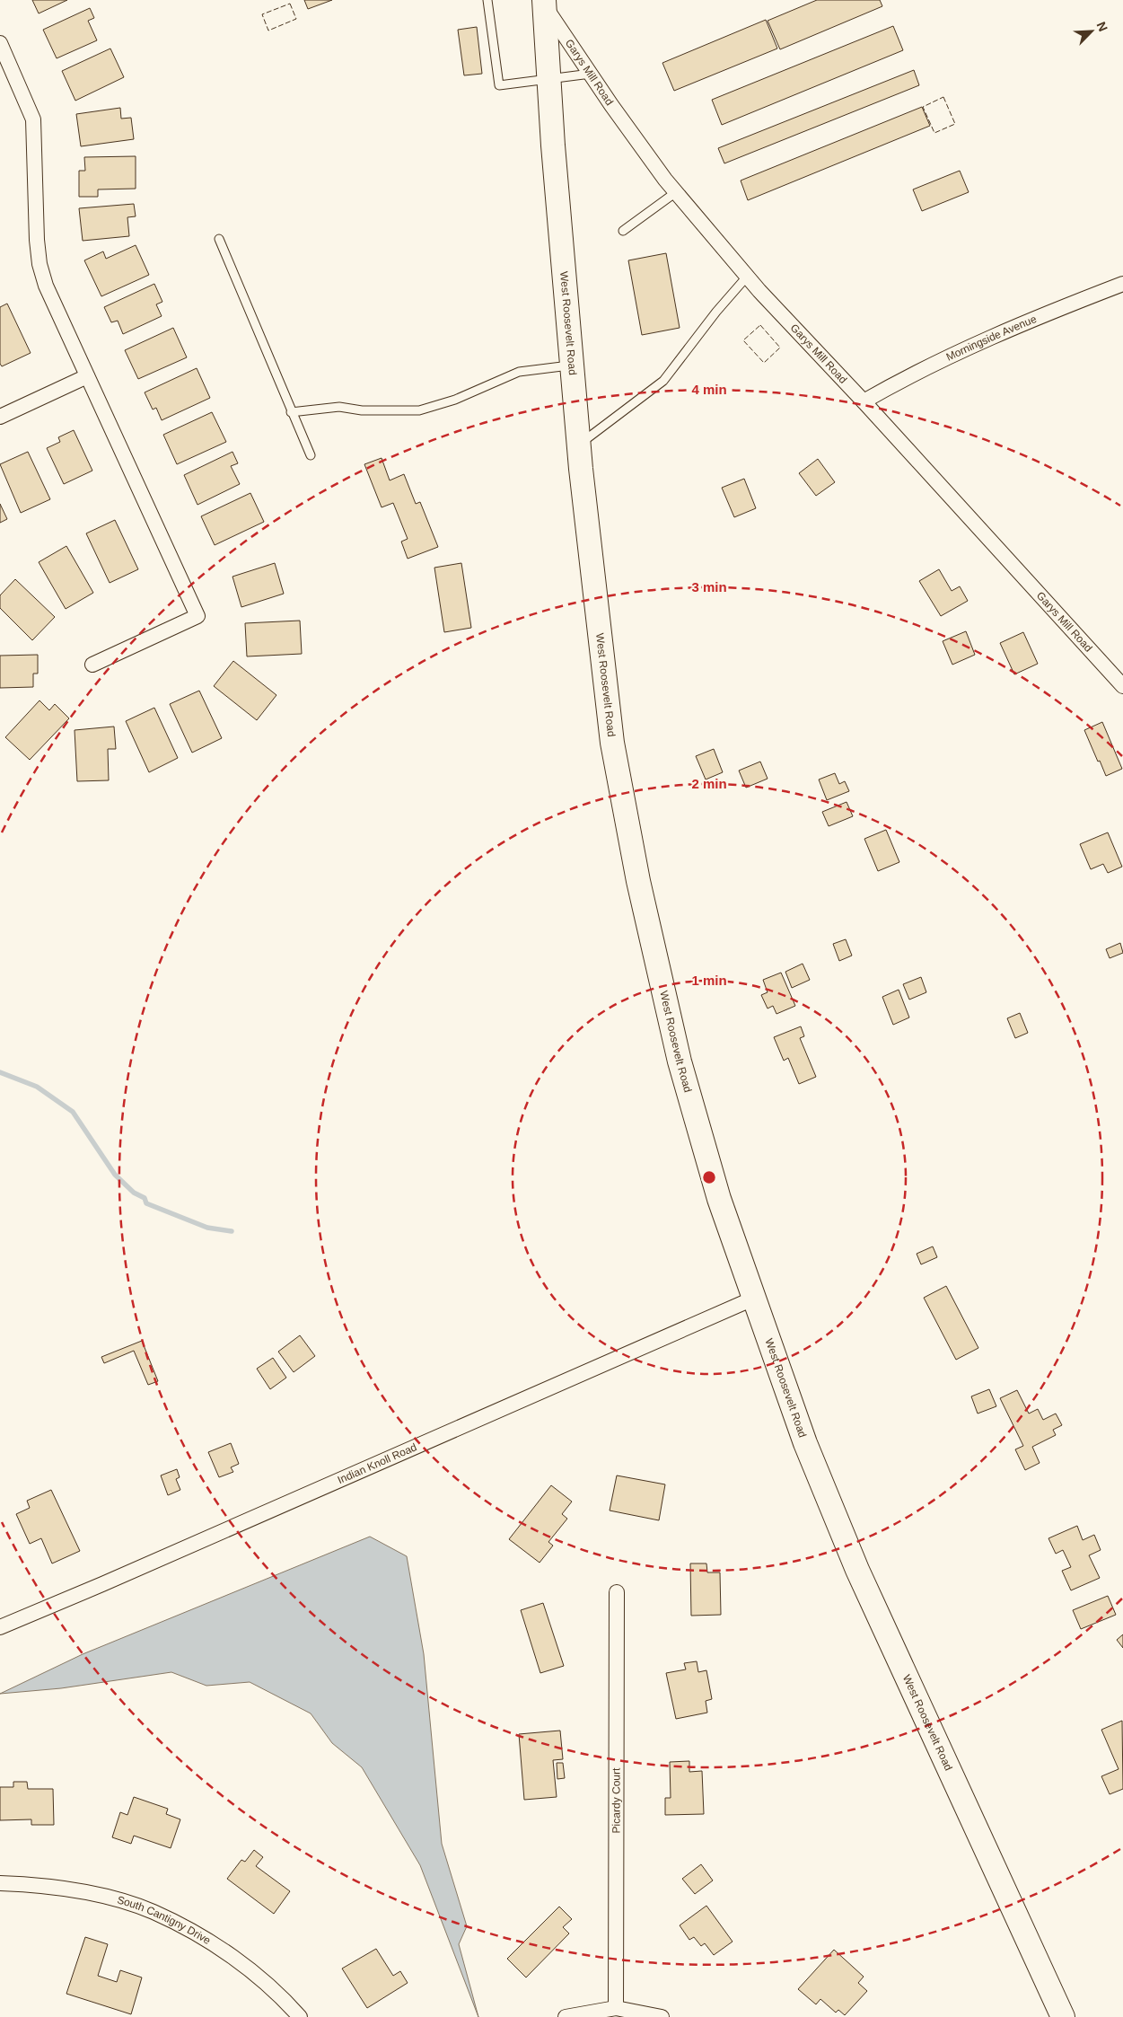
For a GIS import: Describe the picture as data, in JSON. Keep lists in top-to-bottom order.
{
  "streets": {
    "main road": ["West Roosevelt Road"],
    "street": [
      "Garys Mill Road",
      "Morningside Avenue",
      "Indian Knoll Road",
      "Picardy Court",
      "South Cantigny Drive"
    ]
  },
  "crossings": [
    ["Garys Mill Road", "West Roosevelt Road"],
    ["Garys Mill Road", "Morningside Avenue"],
    ["West Roosevelt Road", "Indian Knoll Road"]
  ],
  "north": "top right",
  "rings": [
    "4 min",
    "3 min",
    "2 min",
    "1 min"
  ]
}
